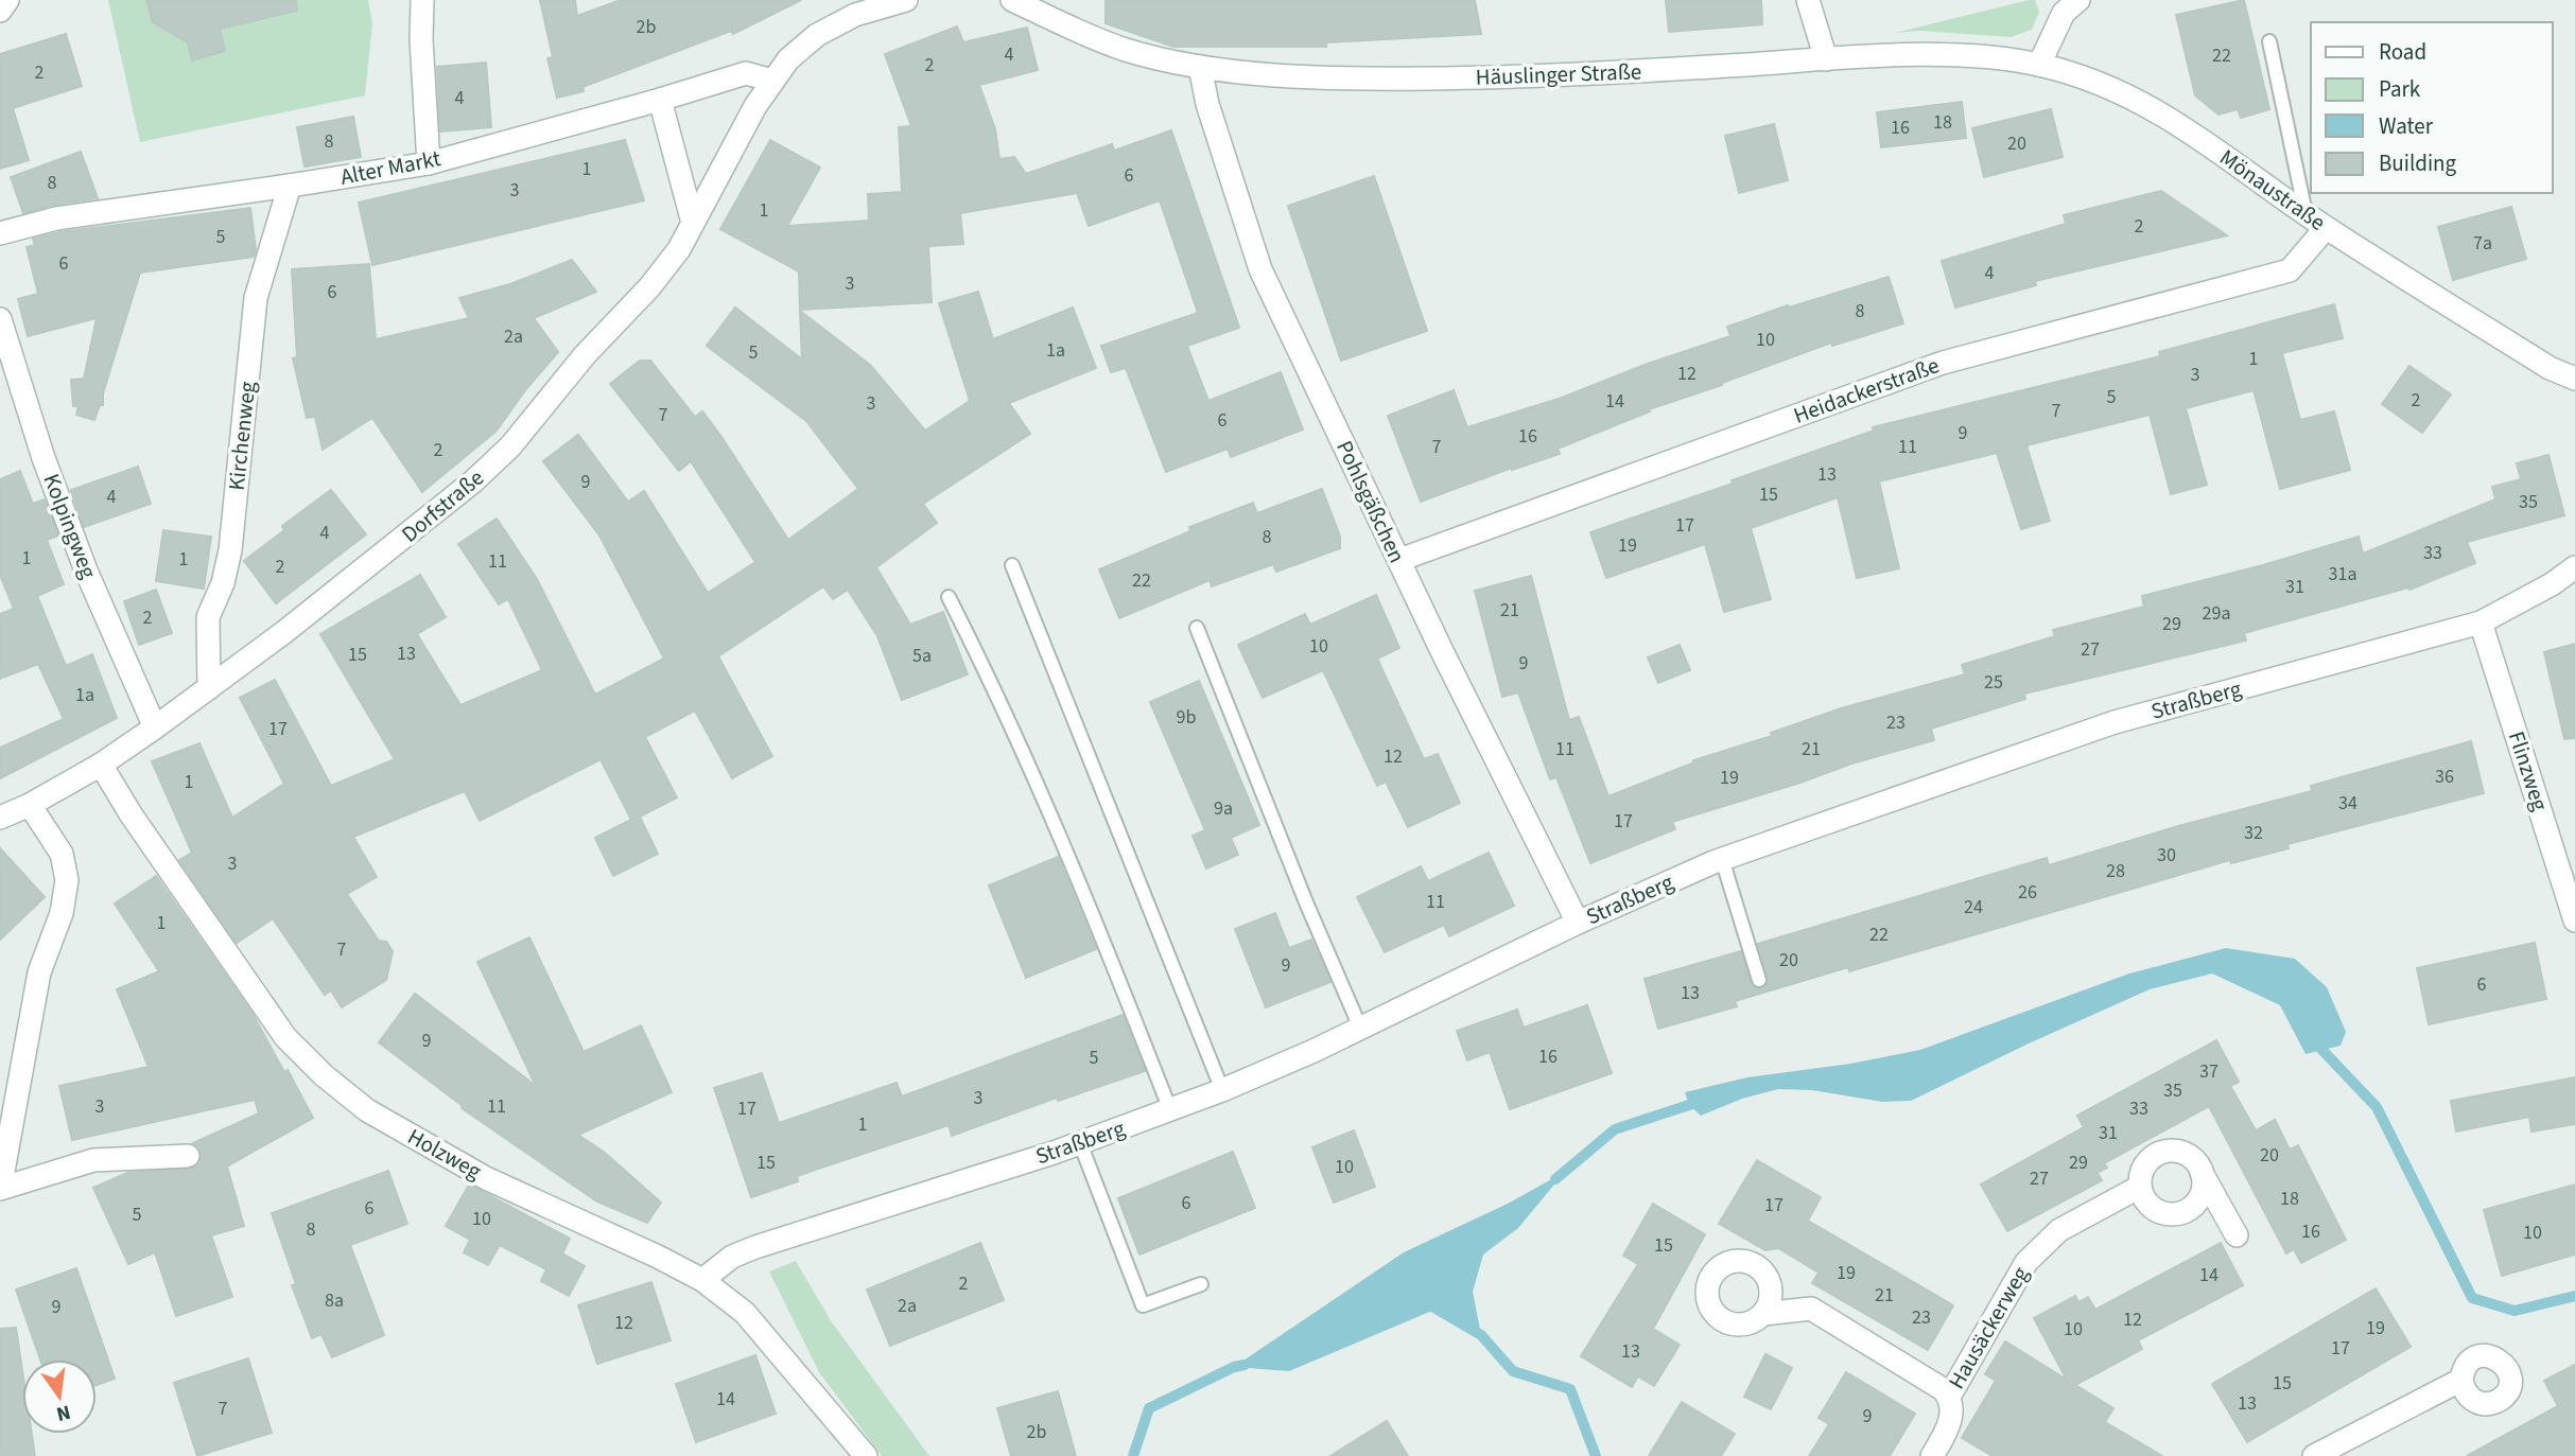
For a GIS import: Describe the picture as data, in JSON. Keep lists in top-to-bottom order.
{
  "streets": {
    "street": [
      "Häuslinger Straße",
      "Alter Markt",
      "Mönaustraße",
      "Heidackerstraße",
      "Kirchenweg",
      "Pohlsgäßchen",
      "Dorfstraße",
      "Kolpingweg",
      "Straßberg",
      "Flinzweg",
      "Holzweg",
      "Hausäckerweg"
    ]
  },
  "crossings": [
    ["Häuslinger Straße", "Mönaustraße"],
    ["Häuslinger Straße", "Pohlsgäßchen"],
    ["Alter Markt", "Kirchenweg"],
    ["Alter Markt", "Dorfstraße"],
    ["Mönaustraße", "Heidackerstraße"],
    ["Heidackerstraße", "Pohlsgäßchen"],
    ["Kirchenweg", "Dorfstraße"],
    ["Pohlsgäßchen", "Straßberg"],
    ["Dorfstraße", "Kolpingweg"],
    ["Dorfstraße", "Holzweg"],
    ["Straßberg", "Flinzweg"],
    ["Straßberg", "Holzweg"]
  ],
  "house_numbers": [
    "2b",
    "4",
    "22",
    "2",
    "2",
    "4",
    "18",
    "16",
    "8",
    "20",
    "1",
    "6",
    "8",
    "3",
    "1",
    "2",
    "5",
    "7a",
    "6",
    "4",
    "3",
    "6",
    "8",
    "2a",
    "10",
    "1a",
    "5",
    "1",
    "12",
    "3",
    "5",
    "2",
    "14",
    "3",
    "7",
    "7",
    "6",
    "9",
    "16",
    "7",
    "11",
    "2",
    "13",
    "9",
    "15",
    "4",
    "35",
    "17",
    "4",
    "8",
    "19",
    "33",
    "1",
    "1",
    "11",
    "2",
    "31a",
    "22",
    "31",
    "21",
    "29a",
    "2",
    "29",
    "10",
    "27",
    "13",
    "15",
    "5a",
    "9",
    "25",
    "1a",
    "9b",
    "23",
    "17",
    "11",
    "21",
    "12",
    "36",
    "19",
    "1",
    "34",
    "9a",
    "17",
    "32",
    "30",
    "3",
    "28",
    "26",
    "11",
    "24",
    "1",
    "22",
    "7",
    "20",
    "9",
    "6",
    "13",
    "9",
    "16",
    "5",
    "37",
    "35",
    "3",
    "3",
    "11",
    "17",
    "33",
    "1",
    "31",
    "20",
    "15",
    "29",
    "10",
    "27",
    "18",
    "6",
    "17",
    "6",
    "5",
    "10",
    "8",
    "16",
    "10",
    "15",
    "19",
    "14",
    "2",
    "21",
    "8a",
    "2a",
    "9",
    "23",
    "12",
    "12",
    "19",
    "10",
    "17",
    "13",
    "15",
    "14",
    "13",
    "7",
    "9",
    "2b"
  ],
  "legend": [
    "Road",
    "Park",
    "Water",
    "Building"
  ],
  "north": "bottom"
}
